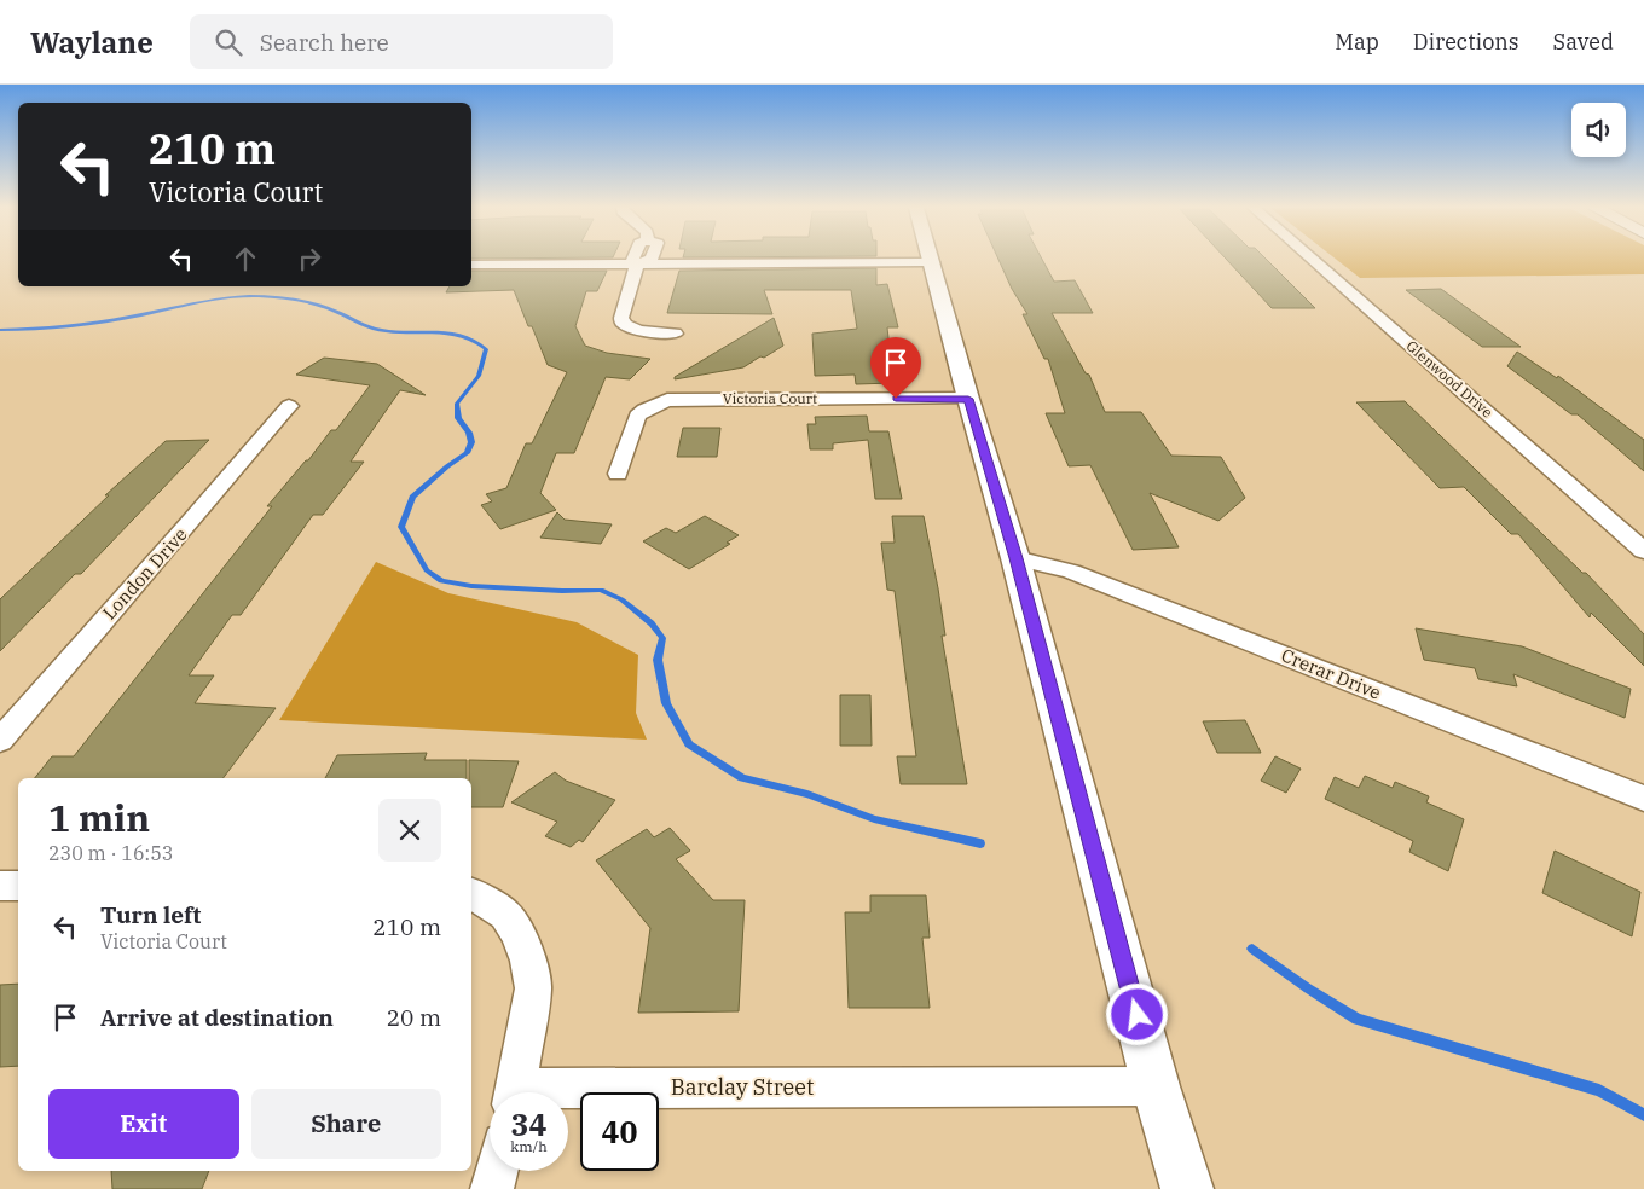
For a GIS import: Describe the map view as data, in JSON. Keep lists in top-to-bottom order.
{
  "streets": {
    "street": [
      "Glenwood Drive",
      "Victoria Court",
      "London Drive",
      "Crerar Drive",
      "Barclay Street"
    ]
  },
  "page": {
    "header": "Waylane",
    "search": "Search here",
    "nav": ["Map", "Directions", "Saved"],
    "turn": ["210 m", "Victoria Court"],
    "heading": ["1 min", "230 m · 16:53"],
    "list": [
      {
        "name": "Turn left",
        "note": "Victoria Court",
        "value": "210 m"
      },
      {
        "name": "Arrive at destination",
        "value": "20 m"
      }
    ],
    "buttons": ["Exit", "Share"],
    "speed": "34 km/h",
    "limit": "40"
  }
}
